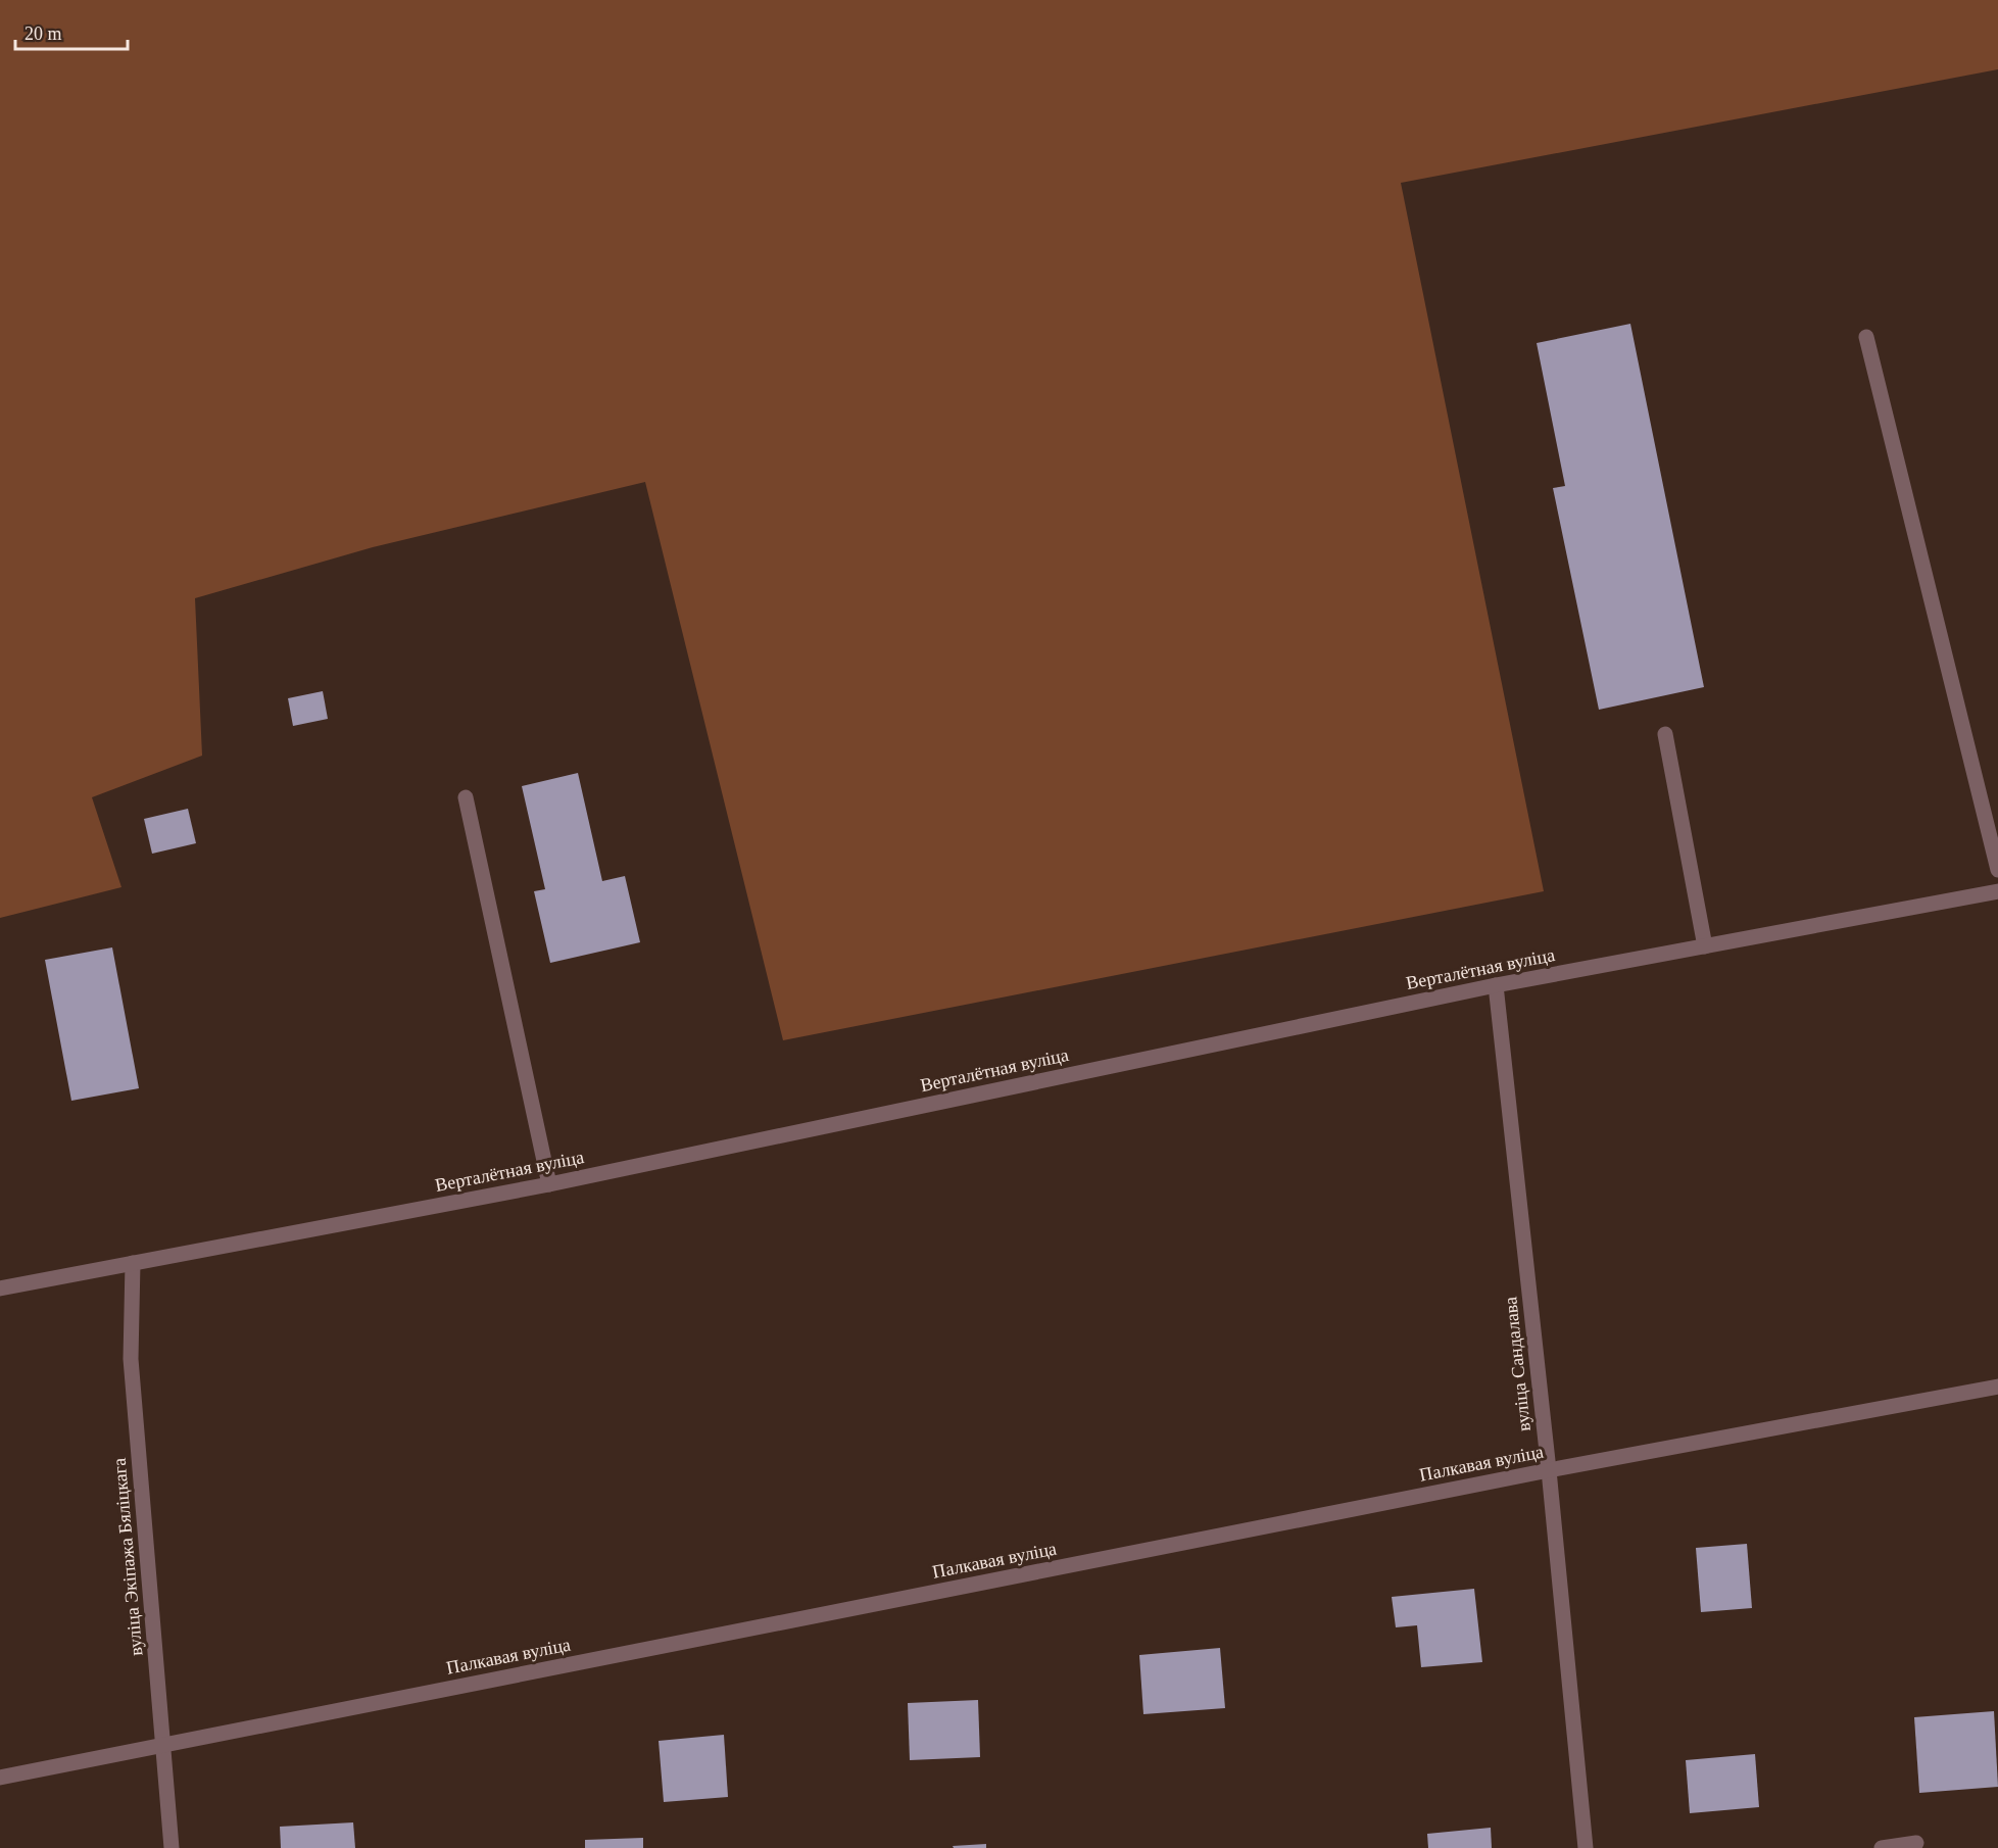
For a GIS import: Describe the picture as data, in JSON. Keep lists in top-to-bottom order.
{
  "streets": {
    "street": [
      "Верталётная вуліца",
      "вуліца Сандалава",
      "Палкавая вуліца",
      "вуліца Экіпажа Бяліцкага"
    ]
  },
  "crossings": [
    ["Верталётная вуліца", "вуліца Сандалава"],
    ["Верталётная вуліца", "вуліца Экіпажа Бяліцкага"],
    ["вуліца Сандалава", "Палкавая вуліца"],
    ["Палкавая вуліца", "вуліца Экіпажа Бяліцкага"]
  ],
  "scale_bar": "20 m"
}
